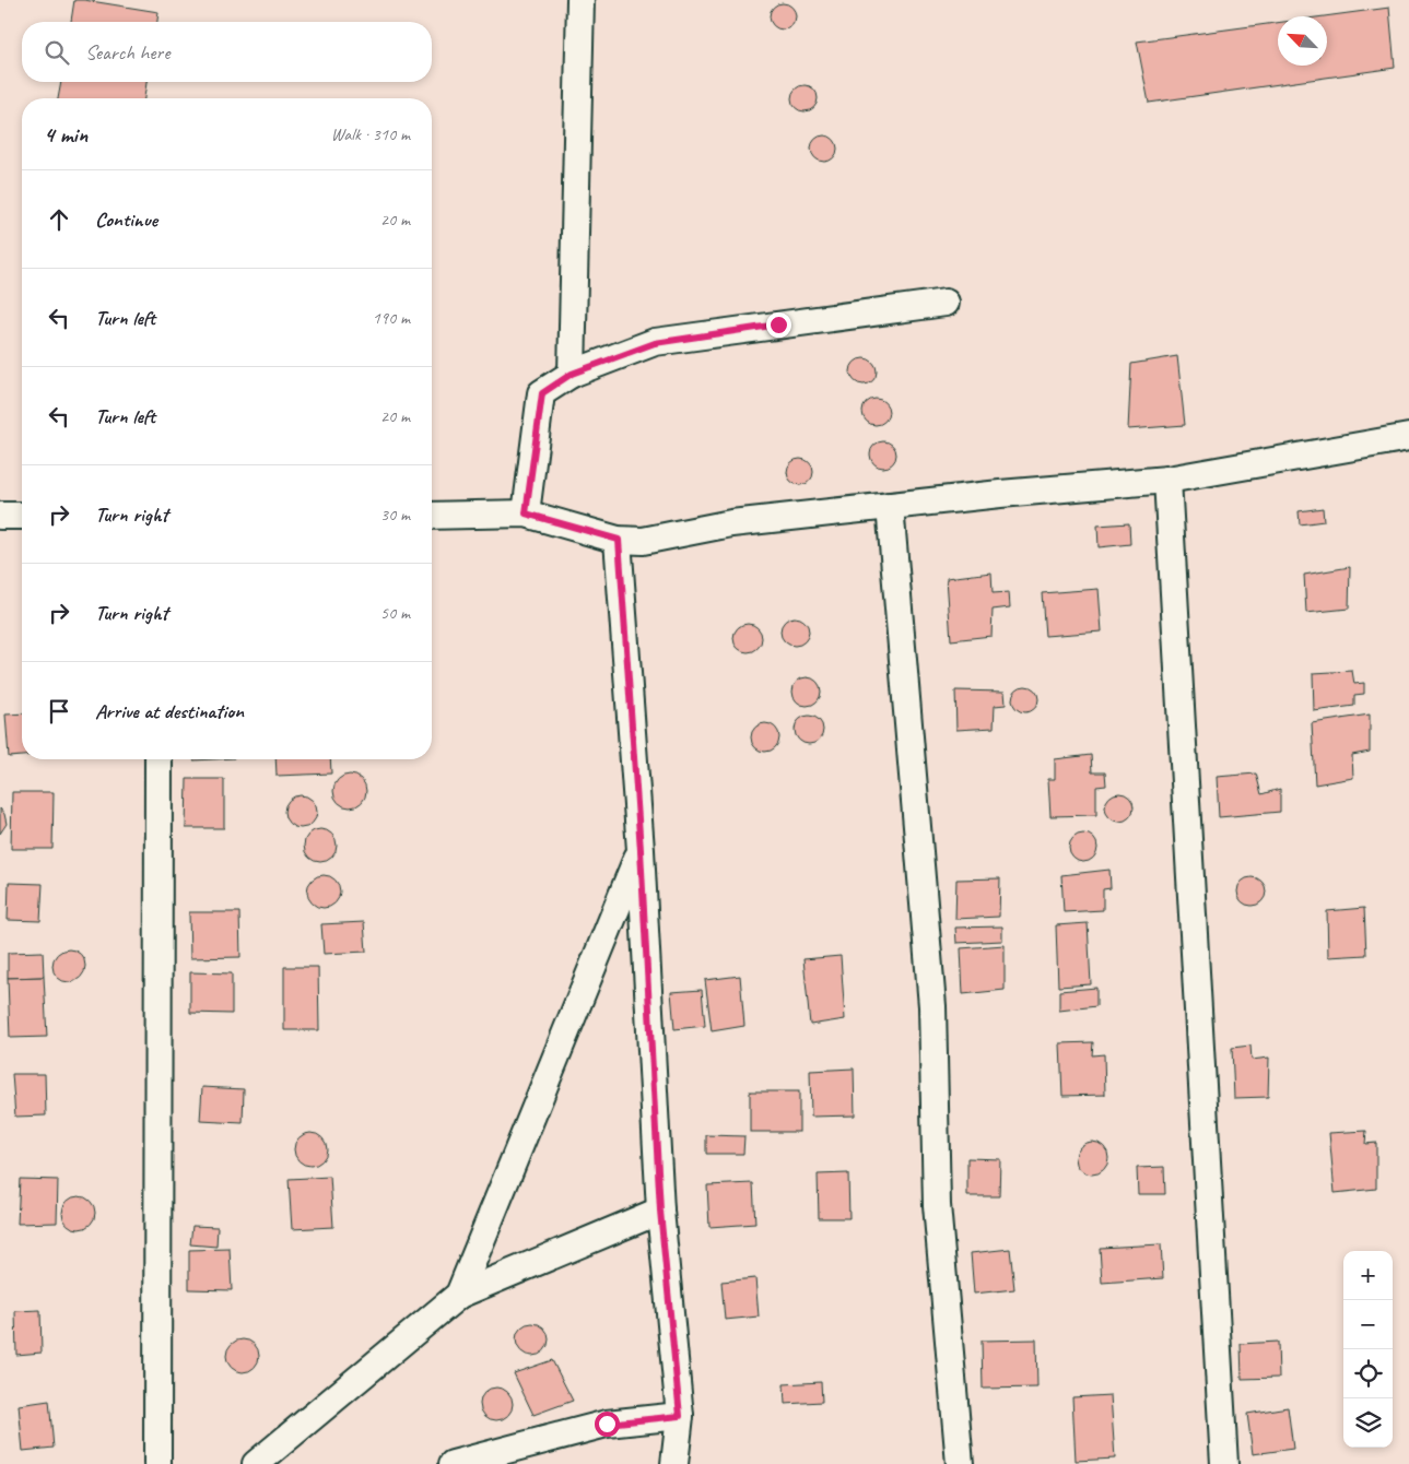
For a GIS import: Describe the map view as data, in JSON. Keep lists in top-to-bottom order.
{
  "north": "top left",
  "page": {
    "search": "Search here",
    "heading": ["4 min", "Walk · 310 m"],
    "list": [
      ["Continue", "20 m"],
      ["Turn left", "190 m"],
      ["Turn left", "20 m"],
      ["Turn right", "30 m"],
      ["Turn right", "50 m"],
      "Arrive at destination"
    ],
    "map_buttons": ["+", "−"]
  }
}
